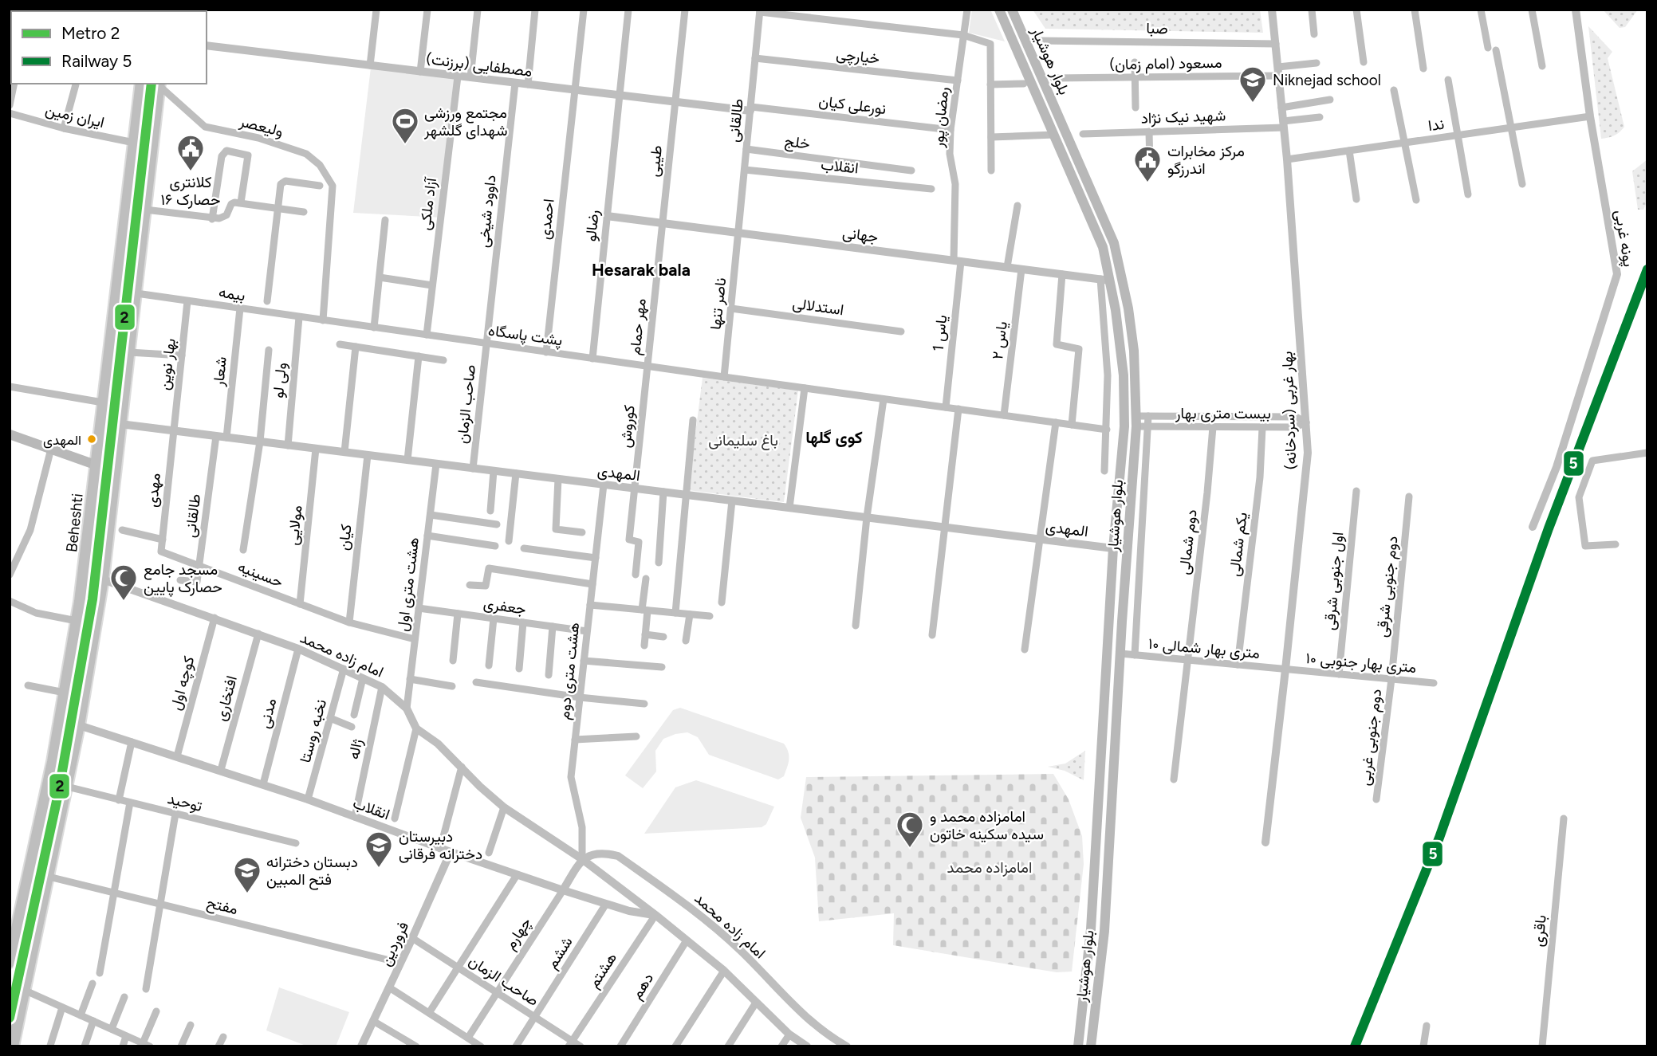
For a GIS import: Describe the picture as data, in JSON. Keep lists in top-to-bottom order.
{
  "streets": {
    "main road": ["بلوار هوشیار", "Beheshti"],
    "street": [
      "صبا",
      "خیارچی",
      "مسعود (امام زمان)",
      "مصطفایی (برزنت)",
      "نورعلی کیان",
      "ایران زمین",
      "شهید نیک نژاد",
      "رمضان پور",
      "طالقانی",
      "ندا",
      "ولیعصر",
      "خلج",
      "طیبی",
      "انقلاب",
      "آزاد ملکی",
      "داوود شیخی",
      "احمدی",
      "رضالو",
      "جهانی",
      "پونه غربی",
      "بیمه",
      "ناصر تنها",
      "استدلالی",
      "مهر حمام",
      "یاس 1",
      "پشت پاسگاه",
      "یاس ۲",
      "بهار نوین",
      "شعار",
      "ولی لو",
      "صاحب الزمان",
      "بهار غربی (سردخانه)",
      "بیست متری بهار",
      "کوروش",
      "المهدی",
      "مهدی",
      "مولایی",
      "کیان",
      "دوم شمالی",
      "یکم شمالی",
      "حسینیه",
      "اول جنوبی شرقی",
      "هشت متری اول",
      "دوم جنوبی شرقی",
      "جعفری",
      "۱۰ متری بهار شمالی",
      "امام زاده محمد",
      "۱۰ متری بهار جنوبی",
      "هشت متری دوم",
      "کوچه اول",
      "افتخاری",
      "مدنی",
      "نخبه روستا",
      "دوم جنوبی غربی",
      "ژاله",
      "توحید",
      "مفتح",
      "باقری",
      "چهارم",
      "فروردین",
      "ششم",
      "هشتم",
      "دهم"
    ]
  },
  "crossings": [
    ["صبا", "بهار غربی (سردخانه)"],
    ["خیارچی", "رمضان پور"],
    ["خیارچی", "طالقانی"],
    ["بلوار هوشیار", "جهانی"],
    ["بلوار هوشیار", "بیست متری بهار"],
    ["بلوار هوشیار", "المهدی"],
    ["بلوار هوشیار", "۱۰ متری بهار شمالی"],
    ["مسعود (امام زمان)", "بهار غربی (سردخانه)"],
    ["مصطفایی (برزنت)", "نورعلی کیان"],
    ["مصطفایی (برزنت)", "طالقانی"],
    ["مصطفایی (برزنت)", "طیبی"],
    ["مصطفایی (برزنت)", "آزاد ملکی"],
    ["مصطفایی (برزنت)", "داوود شیخی"],
    ["مصطفایی (برزنت)", "احمدی"],
    ["مصطفایی (برزنت)", "رضالو"],
    ["نورعلی کیان", "رمضان پور"],
    ["نورعلی کیان", "طالقانی"],
    ["ایران زمین", "Beheshti"],
    ["شهید نیک نژاد", "بهار غربی (سردخانه)"],
    ["رمضان پور", "جهانی"],
    ["رمضان پور", "یاس 1"],
    ["طالقانی", "خلج"],
    ["طالقانی", "انقلاب"],
    ["طالقانی", "جهانی"],
    ["طالقانی", "ناصر تنها"],
    ["طالقانی", "المهدی"],
    ["طالقانی", "حسینیه"],
    ["ندا", "پونه غربی"],
    ["ندا", "بهار غربی (سردخانه)"],
    ["ولیعصر", "بیمه"],
    ["ولیعصر", "پشت پاسگاه"],
    ["طیبی", "جهانی"],
    ["طیبی", "مهر حمام"],
    ["انقلاب", "امام زاده محمد"],
    ["انقلاب", "کوچه اول"],
    ["انقلاب", "افتخاری"],
    ["انقلاب", "مدنی"],
    ["انقلاب", "نخبه روستا"],
    ["انقلاب", "ژاله"],
    ["انقلاب", "چهارم"],
    ["انقلاب", "فروردین"],
    ["انقلاب", "ششم"],
    ["انقلاب", "هشتم"],
    ["آزاد ملکی", "پشت پاسگاه"],
    ["داوود شیخی", "پشت پاسگاه"],
    ["داوود شیخی", "صاحب الزمان"],
    ["احمدی", "پشت پاسگاه"],
    ["رضالو", "جهانی"],
    ["رضالو", "پشت پاسگاه"],
    ["جهانی", "ناصر تنها"],
    ["جهانی", "مهر حمام"],
    ["جهانی", "یاس 1"],
    ["جهانی", "یاس ۲"],
    ["بیمه", "پشت پاسگاه"],
    ["بیمه", "بهار نوین"],
    ["بیمه", "شعار"],
    ["بیمه", "ولی لو"],
    ["ناصر تنها", "استدلالی"],
    ["ناصر تنها", "پشت پاسگاه"],
    ["مهر حمام", "پشت پاسگاه"],
    ["مهر حمام", "کوروش"],
    ["پشت پاسگاه", "صاحب الزمان"],
    ["پشت پاسگاه", "کوروش"],
    ["بهار نوین", "المهدی"],
    ["بهار نوین", "مهدی"],
    ["شعار", "المهدی"],
    ["ولی لو", "المهدی"],
    ["صاحب الزمان", "المهدی"],
    ["صاحب الزمان", "چهارم"],
    ["صاحب الزمان", "فروردین"],
    ["صاحب الزمان", "ششم"],
    ["صاحب الزمان", "هشتم"],
    ["بهار غربی (سردخانه)", "بیست متری بهار"],
    ["بهار غربی (سردخانه)", "۱۰ متری بهار شمالی"],
    ["بهار غربی (سردخانه)", "۱۰ متری بهار جنوبی"],
    ["بیست متری بهار", "دوم شمالی"],
    ["بیست متری بهار", "یکم شمالی"],
    ["کوروش", "المهدی"],
    ["المهدی", "مهدی"],
    ["المهدی", "مولایی"],
    ["المهدی", "کیان"],
    ["المهدی", "هشت متری اول"],
    ["المهدی", "هشت متری دوم"],
    ["مهدی", "حسینیه"],
    ["مولایی", "حسینیه"],
    ["کیان", "حسینیه"],
    ["دوم شمالی", "۱۰ متری بهار شمالی"],
    ["یکم شمالی", "۱۰ متری بهار شمالی"],
    ["حسینیه", "هشت متری اول"],
    ["اول جنوبی شرقی", "۱۰ متری بهار جنوبی"],
    ["هشت متری اول", "جعفری"],
    ["هشت متری اول", "امام زاده محمد"],
    ["دوم جنوبی شرقی", "۱۰ متری بهار جنوبی"],
    ["دوم جنوبی شرقی", "دوم جنوبی غربی"],
    ["جعفری", "هشت متری دوم"],
    ["۱۰ متری بهار شمالی", "۱۰ متری بهار جنوبی"],
    ["امام زاده محمد", "هشت متری دوم"],
    ["امام زاده محمد", "کوچه اول"],
    ["امام زاده محمد", "افتخاری"],
    ["امام زاده محمد", "مدنی"],
    ["امام زاده محمد", "نخبه روستا"],
    ["امام زاده محمد", "ژاله"],
    ["امام زاده محمد", "هشتم"],
    ["امام زاده محمد", "دهم"],
    ["۱۰ متری بهار جنوبی", "دوم جنوبی غربی"]
  ],
  "districts": ["Hesarak bala", "کوی گلها"],
  "parks": ["باغ سلیمانی", "امامزاده محمد"],
  "places": {
    "school or university": ["Niknejad school", "دبیرستان دخترانه فرقانی", "دبستان دخترانه فتح المبین"],
    "sports": ["مجتمع ورزشی شهدای گلشهر"],
    "public building": ["کلانتری ۱۶ حصارک", "مرکز مخابرات اندرزگو"],
    "other": ["المهدی"],
    "mosque": ["مسجد جامع حصارک پایین", "امامزاده محمد و سیده سکینه خاتون"]
  },
  "lines": ["metro line 2", "rail line 5"],
  "legend": ["Metro 2", "Railway 5"]
}
